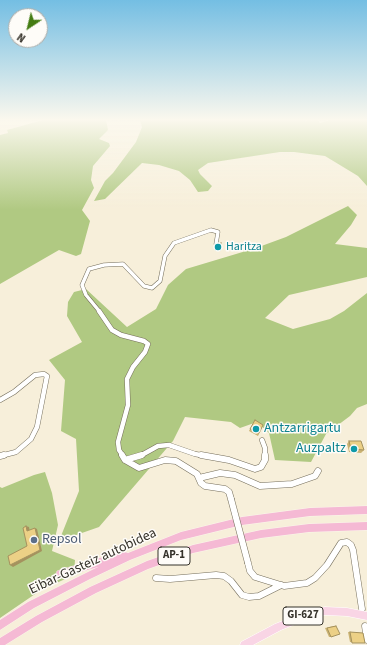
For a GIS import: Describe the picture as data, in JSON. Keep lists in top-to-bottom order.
{
  "streets": {
    "highway": ["AP-1", "Eibar-Gasteiz autobidea"],
    "main road": ["GI-627"]
  },
  "places": [
    "Haritza",
    "Antzarrigartu",
    "Auzpaltz",
    "Repsol"
  ],
  "north": "bottom left"
}
